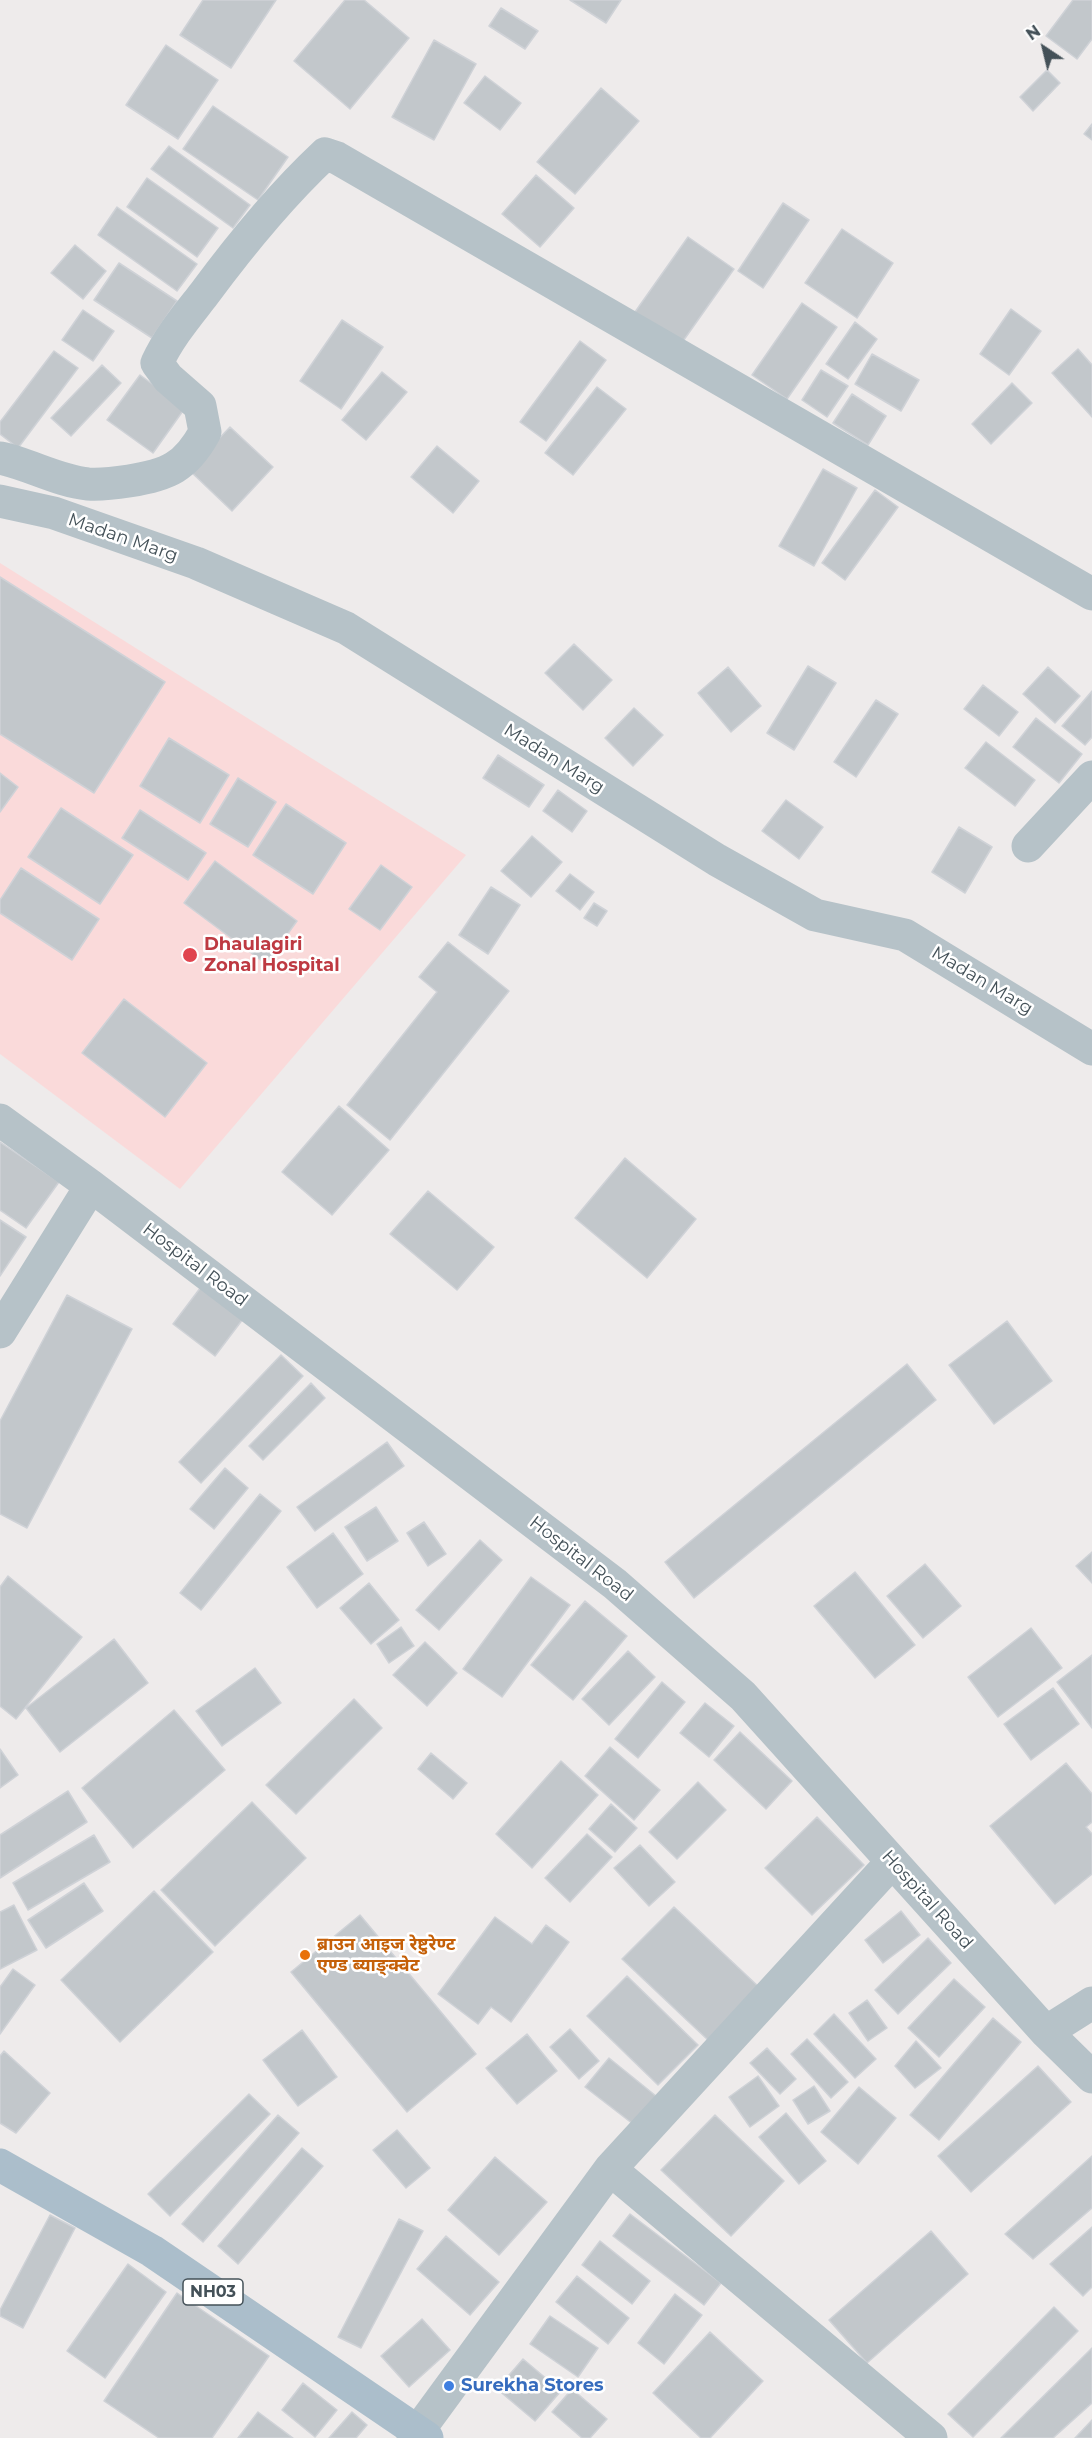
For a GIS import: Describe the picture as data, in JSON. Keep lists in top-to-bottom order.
{
  "streets": {
    "main road": ["NH03"],
    "street": ["Madan Marg", "Hospital Road"]
  },
  "places": ["Dhaulagiri Zonal Hospital", "ब्राउन आइज रेष्टुरेण्ट एण्ड ब्याङ्क्वेट", "Surekha Stores"],
  "north": "top left"
}
